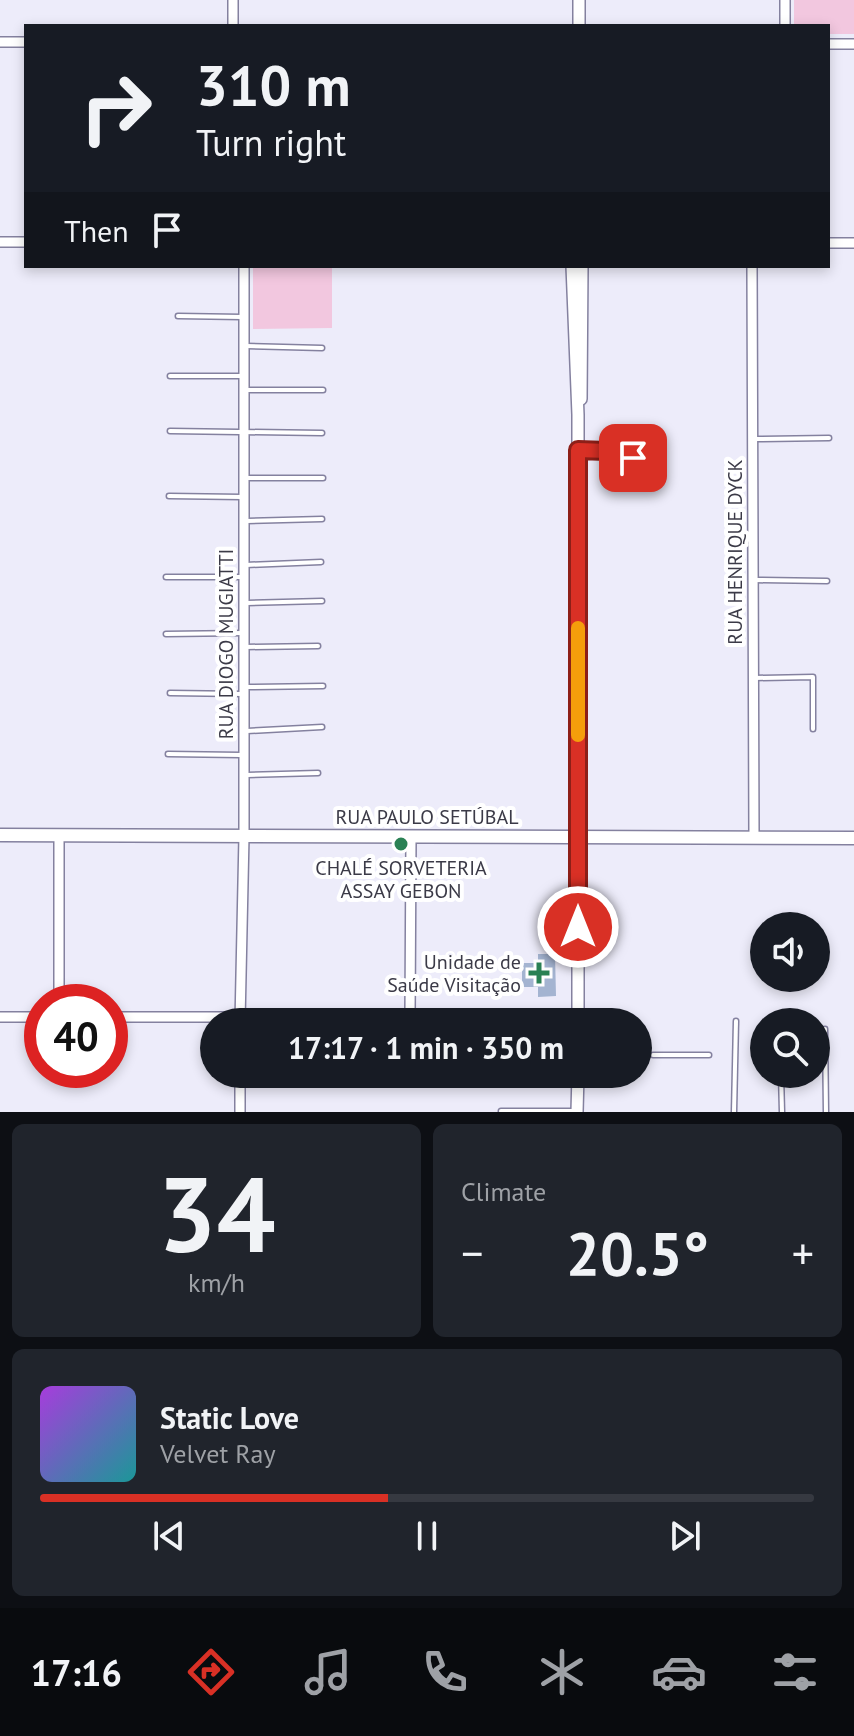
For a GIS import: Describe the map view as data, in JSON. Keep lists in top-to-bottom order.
{
  "streets": {
    "main road": ["RUA PAULO SETÚBAL"],
    "street": ["RUA HENRIQUE DYCK", "RUA DIOGO MUGIATTI"]
  },
  "crossings": [
    ["RUA HENRIQUE DYCK", "RUA PAULO SETÚBAL"],
    ["RUA DIOGO MUGIATTI", "RUA PAULO SETÚBAL"]
  ],
  "places": {
    "other": ["CHALÉ SORVETERIA ASSAY GEBON"],
    "health": ["Unidade de Saúde Visitação"]
  },
  "page": {
    "turn": ["310 m", "Turn right"],
    "then": "Then",
    "limit": "40",
    "trip": "17:17 · 1 min · 350 m",
    "tile": [
      ["34", "km/h"],
      "Climate"
    ],
    "heat": ["−", "20.5°", "+"],
    "song": ["Static Love", "Velvet Ray"],
    "tabs": "17:16"
  }
}
